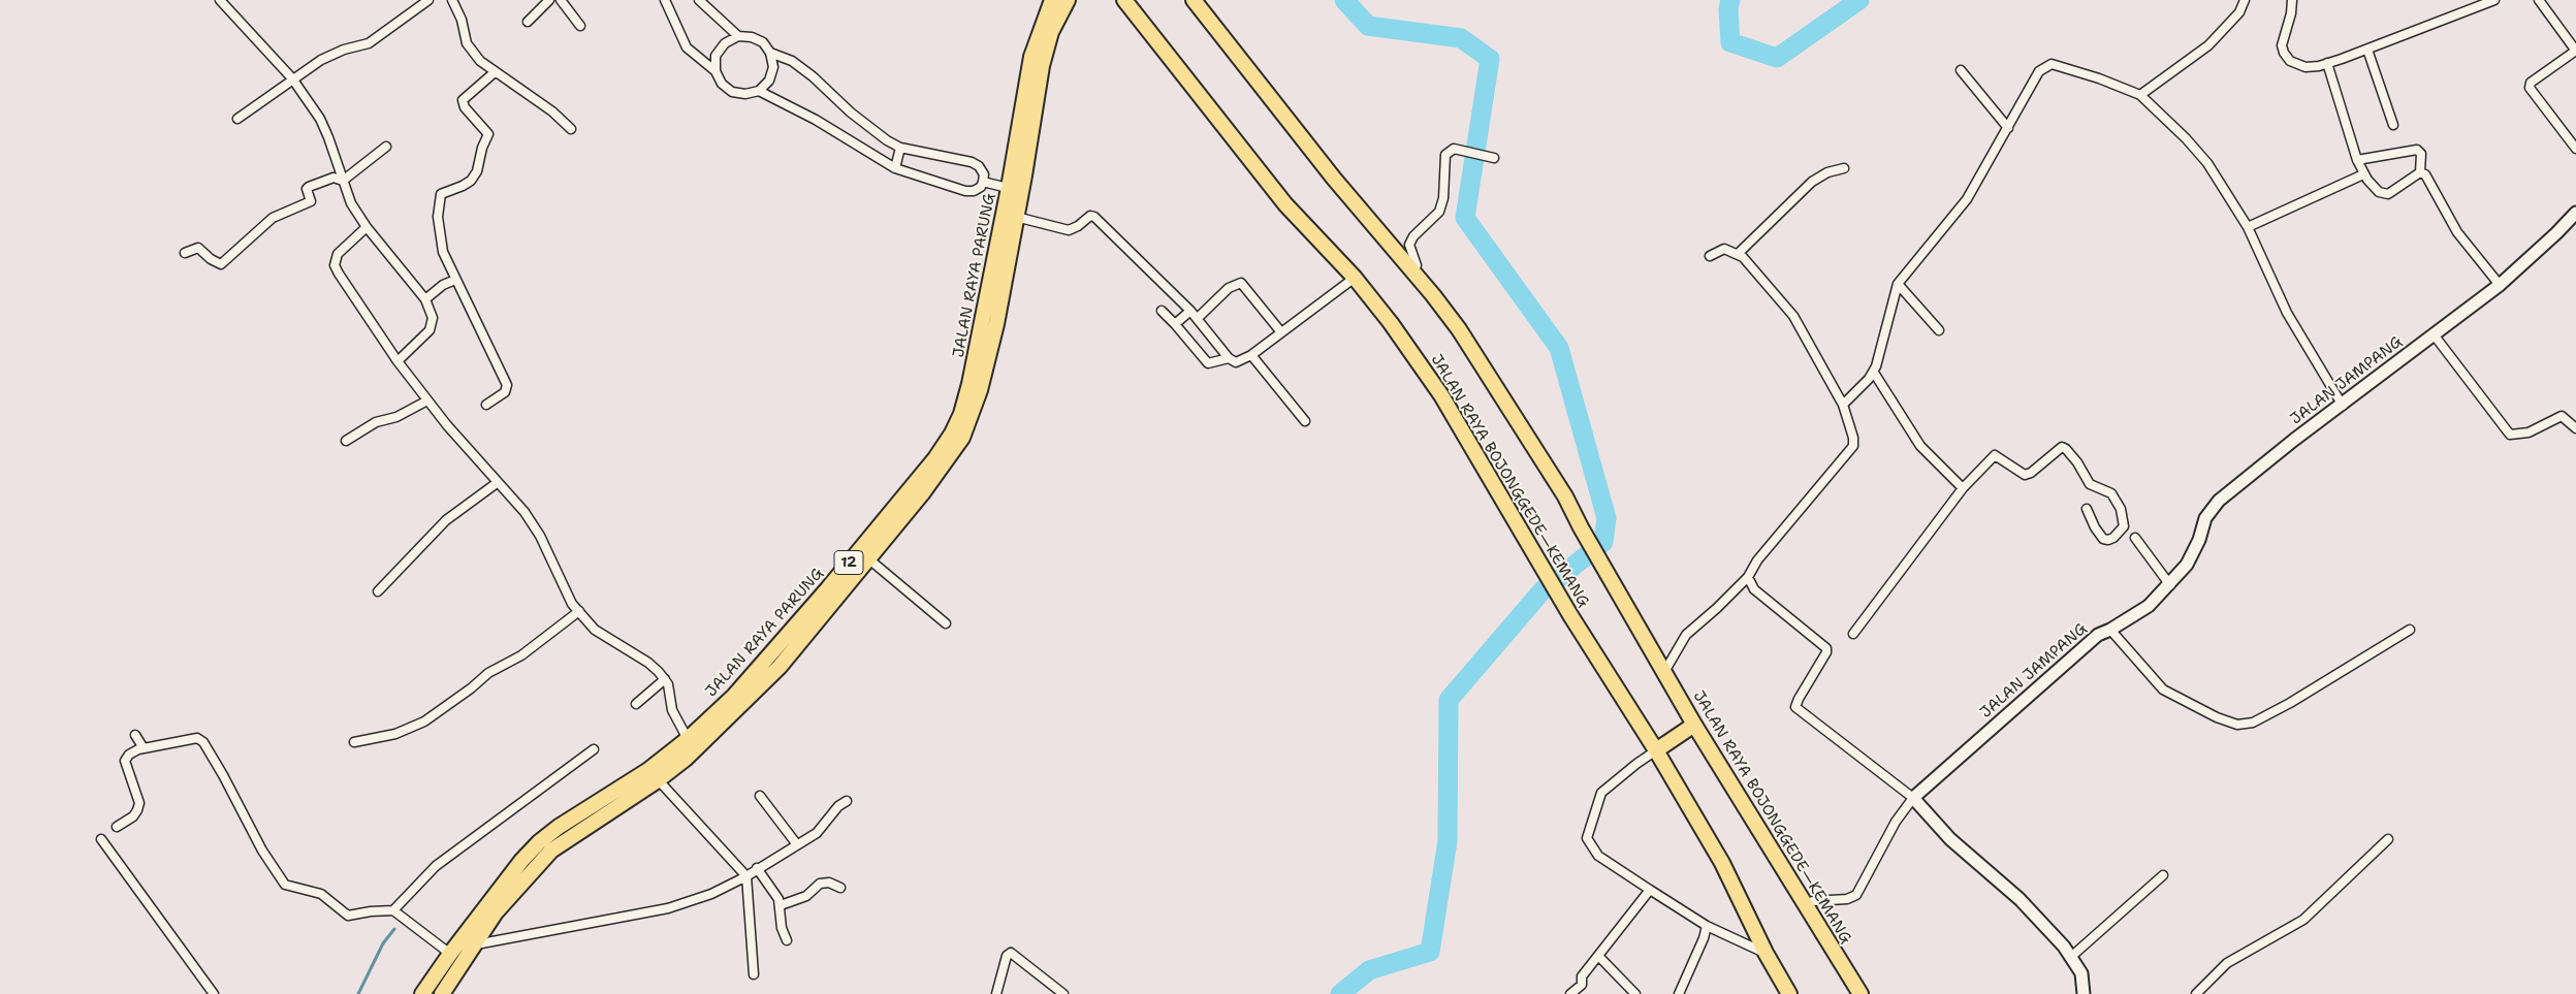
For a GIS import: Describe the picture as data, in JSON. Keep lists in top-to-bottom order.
{
  "streets": {
    "highway": ["JALAN RAYA PARUNG", "JALAN RAYA BOJONGGEDE—KEMANG", "12"],
    "street": ["JALAN JAMPANG"]
  }
}
